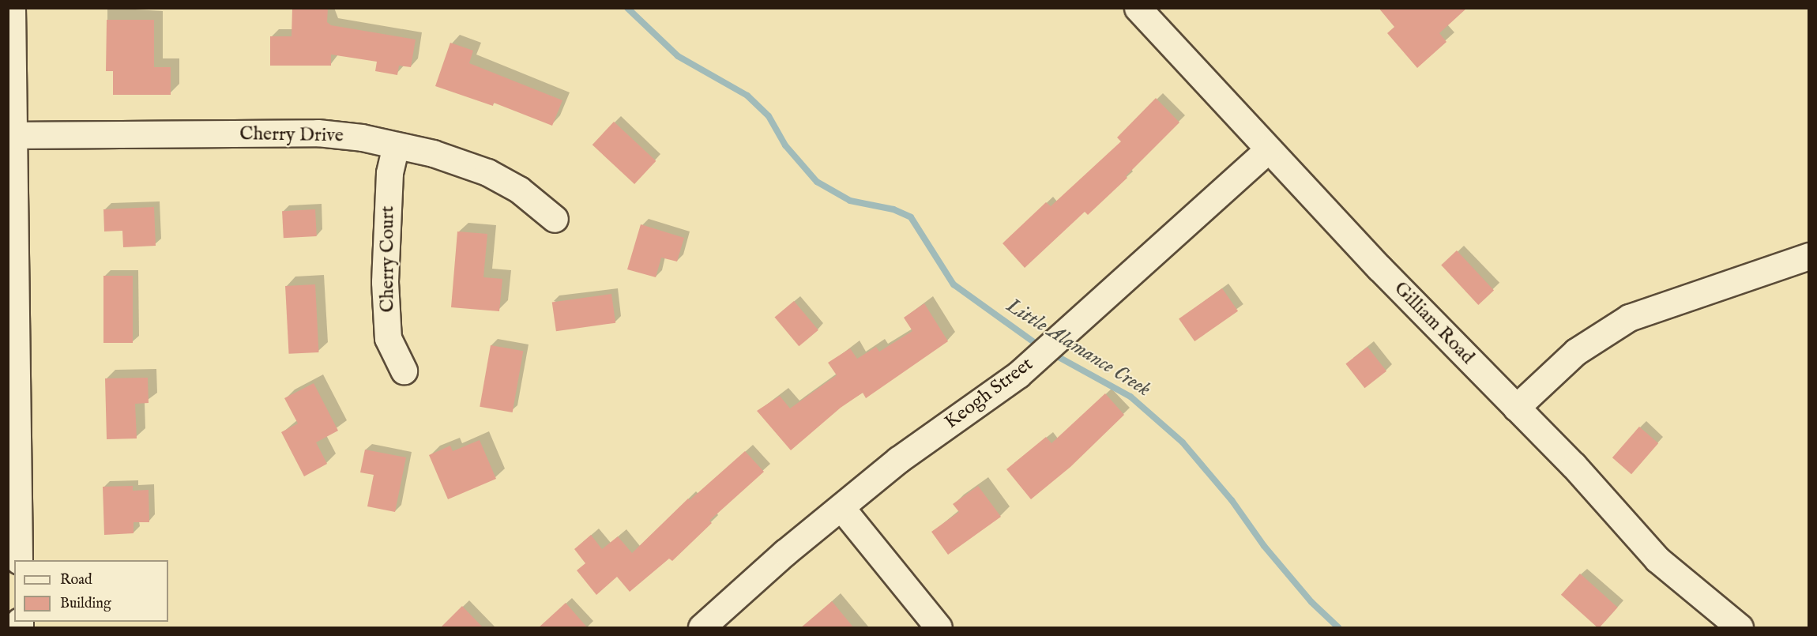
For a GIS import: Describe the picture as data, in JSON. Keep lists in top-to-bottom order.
{
  "streets": {
    "street": [
      "Cherry Drive",
      "Cherry Court",
      "Gilliam Road",
      "Keogh Street"
    ]
  },
  "crossings": [
    ["Cherry Drive", "Cherry Court"],
    ["Gilliam Road", "Keogh Street"]
  ],
  "water": ["Little Alamance Creek"],
  "legend": ["Road", "Building"]
}
